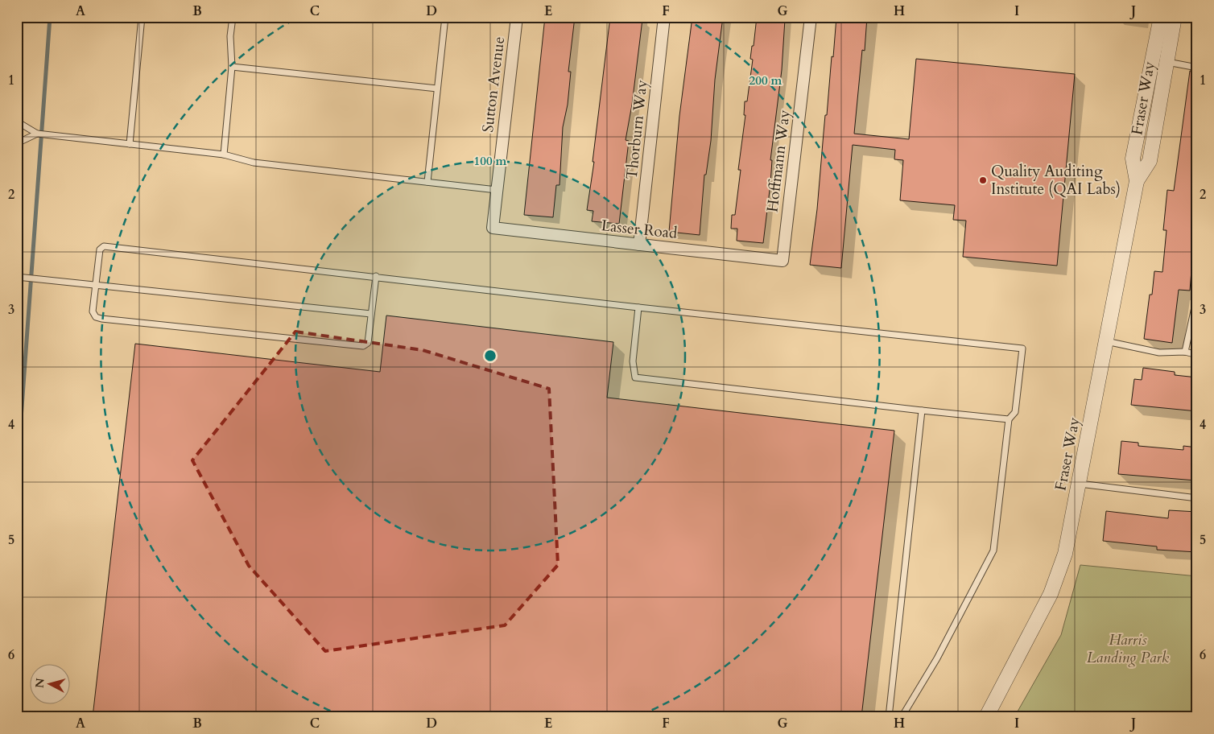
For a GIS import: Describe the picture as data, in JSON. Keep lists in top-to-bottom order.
{
  "streets": {
    "street": [
      "Sutton Avenue",
      "Fraser Way",
      "Thorburn Way",
      "Hoffmann Way",
      "Lasser Road"
    ]
  },
  "crossings": [
    ["Sutton Avenue", "Lasser Road"],
    ["Thorburn Way", "Lasser Road"],
    ["Hoffmann Way", "Lasser Road"]
  ],
  "parks": ["Harris Landing Park"],
  "places": ["Quality Auditing Institute (QAI Labs)"],
  "north": "left",
  "grid": {
    "columns": [
      "A",
      "B",
      "C",
      "D",
      "E",
      "F",
      "G",
      "H",
      "I",
      "J"
    ],
    "rows": [
      "1",
      "2",
      "3",
      "4",
      "5",
      "6"
    ]
  },
  "rings": ["200 m", "100 m"]
}
